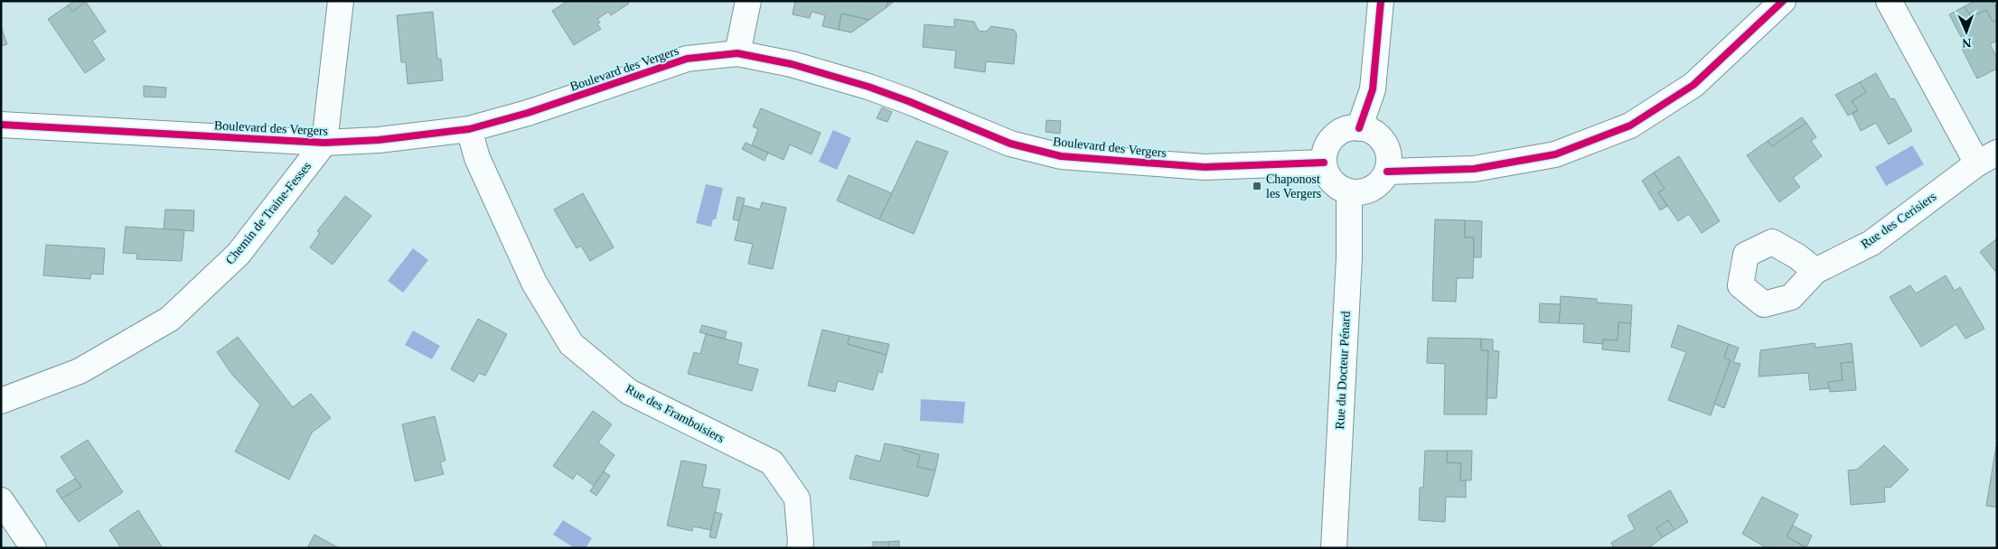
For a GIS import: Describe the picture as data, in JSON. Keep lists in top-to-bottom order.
{
  "streets": {
    "street": [
      "Boulevard des Vergers",
      "Chemin de Traine-Fesses",
      "Rue des Cerisiers",
      "Rue du Docteur Pénard",
      "Rue des Framboisiers"
    ]
  },
  "crossings": [
    ["Boulevard des Vergers", "Chemin de Traine-Fesses"],
    ["Boulevard des Vergers", "Rue du Docteur Pénard"],
    ["Boulevard des Vergers", "Rue des Framboisiers"]
  ],
  "places": {
    "transit": ["Chaponost les Vergers"]
  },
  "north": "bottom"
}
